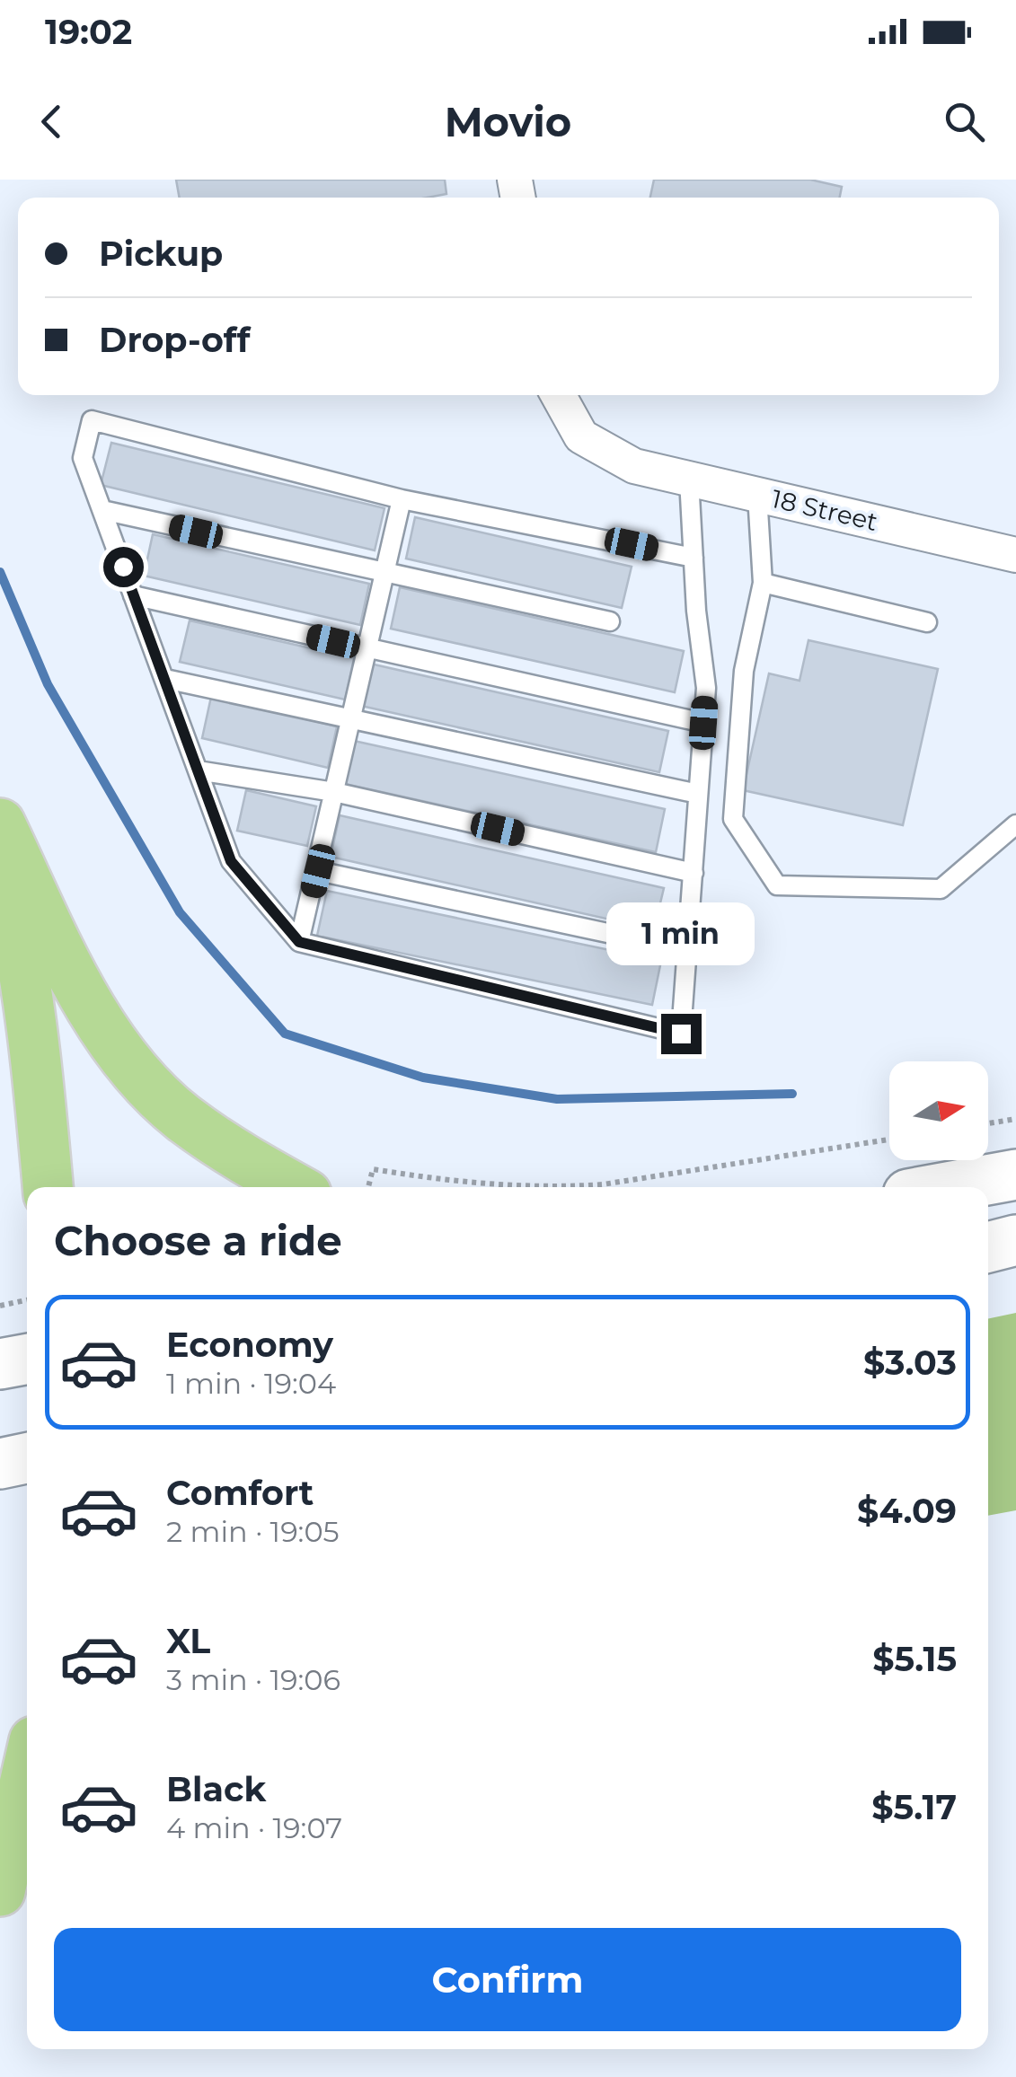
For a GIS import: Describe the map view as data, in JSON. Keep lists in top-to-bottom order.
{
  "streets": {
    "street": ["18 Street"]
  },
  "north": "right",
  "page": {
    "status": "19:02",
    "header": "Movio",
    "banner": ["Pickup", "Drop-off"],
    "bubble": "1 min",
    "heading": "Choose a ride",
    "list": [
      {
        "name": "Economy",
        "note": "1 min · 19:04",
        "value": "$3.03"
      },
      {
        "name": "Comfort",
        "note": "2 min · 19:05",
        "value": "$4.09"
      },
      {
        "name": "XL",
        "note": "3 min · 19:06",
        "value": "$5.15"
      },
      {
        "name": "Black",
        "note": "4 min · 19:07",
        "value": "$5.17"
      }
    ],
    "buttons": "Confirm"
  }
}
